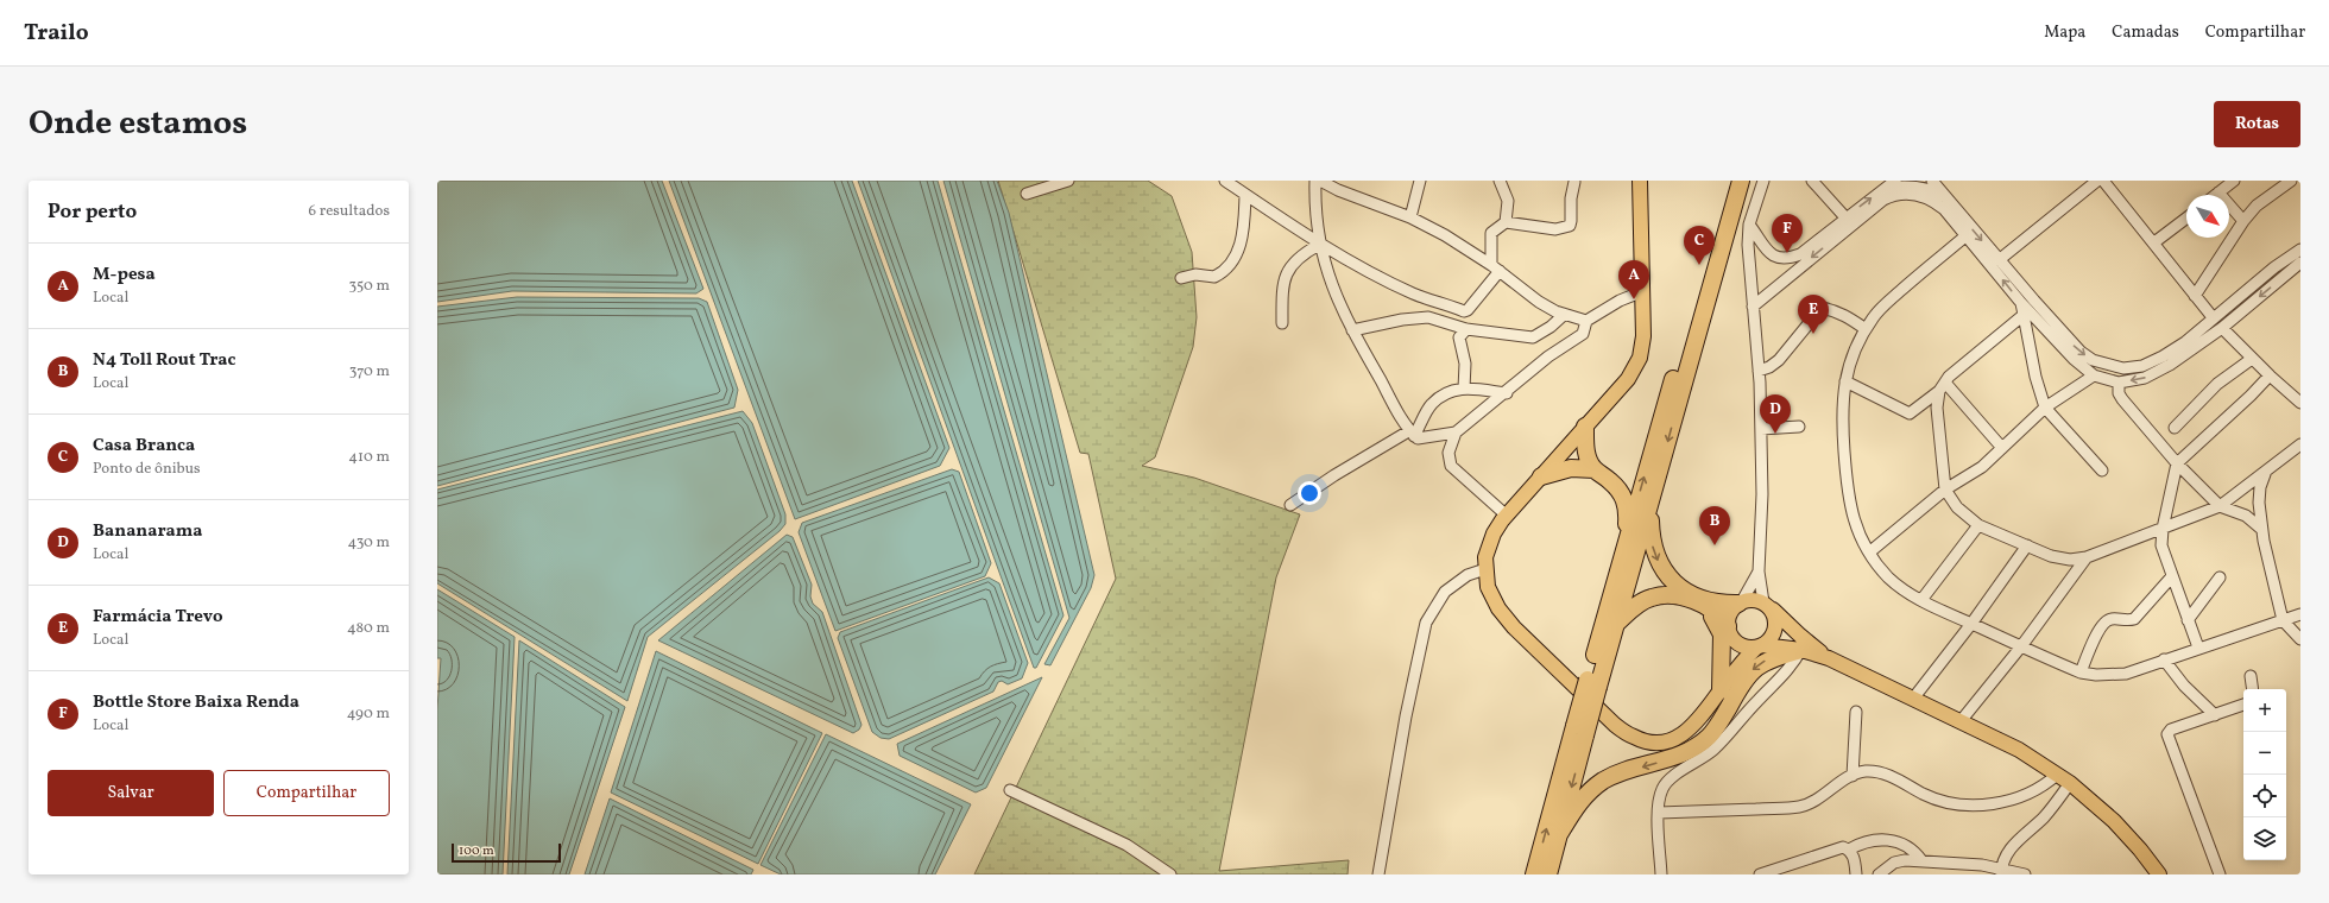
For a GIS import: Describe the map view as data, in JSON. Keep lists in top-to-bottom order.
{
  "scale_bar": "100 m",
  "north": "bottom right",
  "page": {
    "header": "Trailo",
    "nav": ["Mapa", "Camadas", "Compartilhar"],
    "title": "Onde estamos",
    "buttons": [
      "Rotas",
      ["Salvar", "Compartilhar"]
    ],
    "heading": ["Por perto", "6 resultados"],
    "pins": [
      "F",
      "C",
      "A",
      "E",
      "D",
      "B"
    ],
    "list": [
      {
        "mark": "A",
        "name": "M-pesa",
        "note": "Local",
        "value": "350 m"
      },
      {
        "mark": "B",
        "name": "N4 Toll Rout Trac",
        "note": "Local",
        "value": "370 m"
      },
      {
        "mark": "C",
        "name": "Casa Branca",
        "note": "Ponto de ônibus",
        "value": "410 m"
      },
      {
        "mark": "D",
        "name": "Bananarama",
        "note": "Local",
        "value": "430 m"
      },
      {
        "mark": "E",
        "name": "Farmácia Trevo",
        "note": "Local",
        "value": "480 m"
      },
      {
        "mark": "F",
        "name": "Bottle Store Baixa Renda",
        "note": "Local",
        "value": "490 m"
      }
    ],
    "map_buttons": ["+", "−"],
    "scale": "100 m"
  }
}
